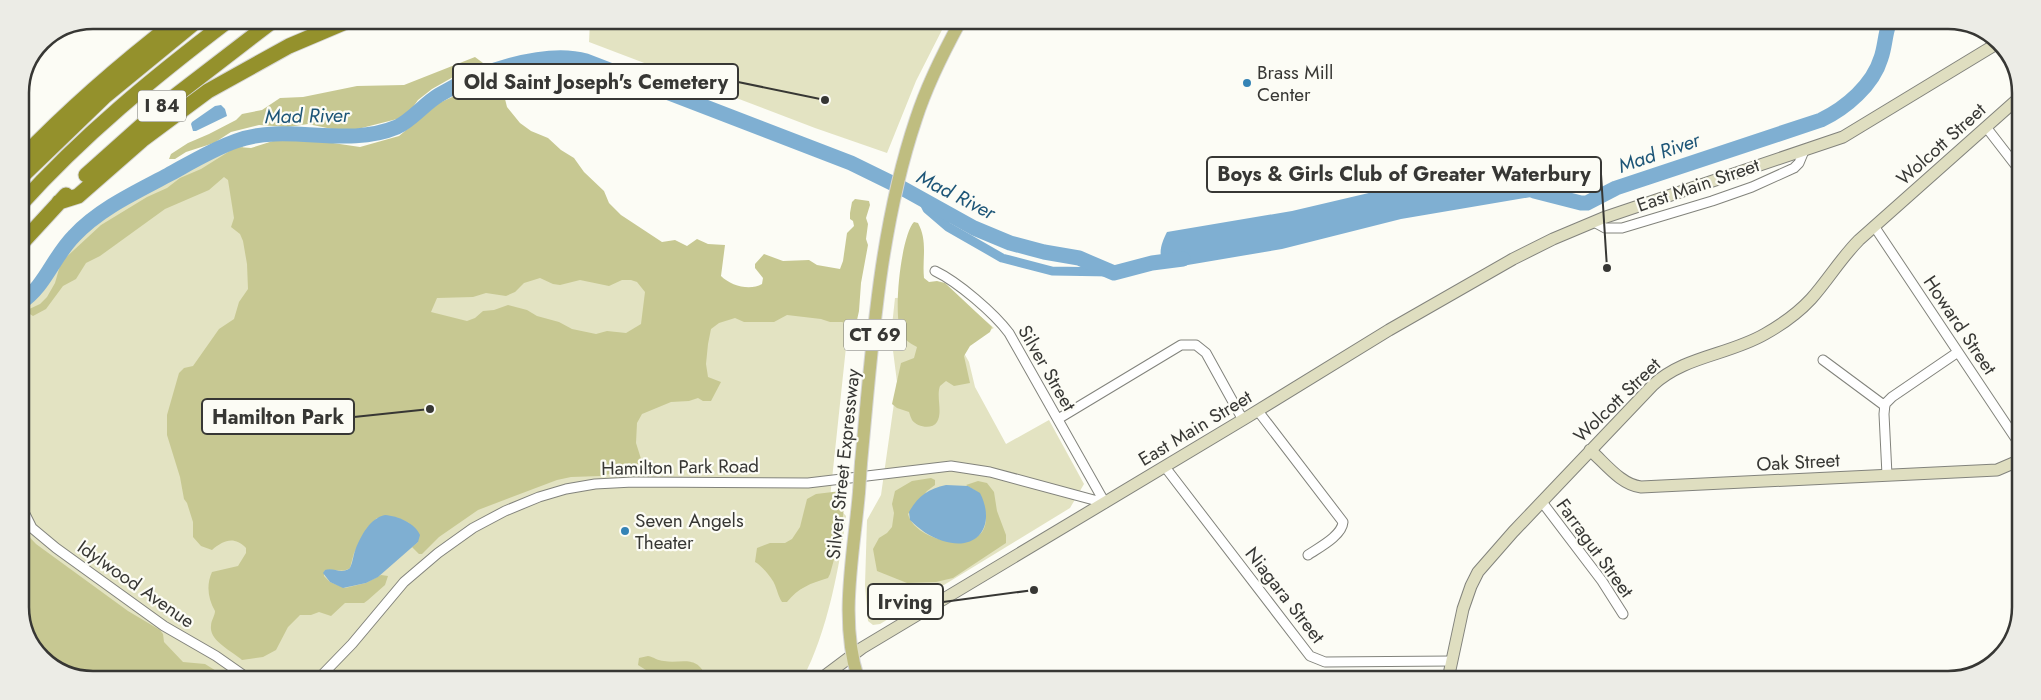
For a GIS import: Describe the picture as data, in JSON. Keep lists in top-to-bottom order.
{
  "streets": {
    "highway": ["I 84"],
    "main road": [
      "Wolcott Street",
      "East Main Street",
      "CT 69",
      "Oak Street",
      "Silver Street Expressway"
    ],
    "street": [
      "Howard Street",
      "Silver Street",
      "Hamilton Park Road",
      "Farragut Street",
      "Idylwood Avenue",
      "Niagara Street"
    ]
  },
  "crossings": [
    ["Wolcott Street", "Howard Street"],
    ["Wolcott Street", "Oak Street"],
    ["Wolcott Street", "Farragut Street"],
    ["Wolcott Street", "Niagara Street"],
    ["East Main Street", "CT 69"],
    ["East Main Street", "Silver Street"],
    ["East Main Street", "Silver Street Expressway"],
    ["East Main Street", "Hamilton Park Road"],
    ["East Main Street", "Niagara Street"],
    ["CT 69", "Silver Street Expressway"],
    ["Silver Street", "Hamilton Park Road"]
  ],
  "water": ["Mad River"],
  "places": [
    "Brass Mill Center",
    "Old Saint Joseph's Cemetery",
    "Boys & Girls Club of Greater Waterbury",
    "Hamilton Park",
    "Seven Angels Theater",
    "Irving"
  ]
}
